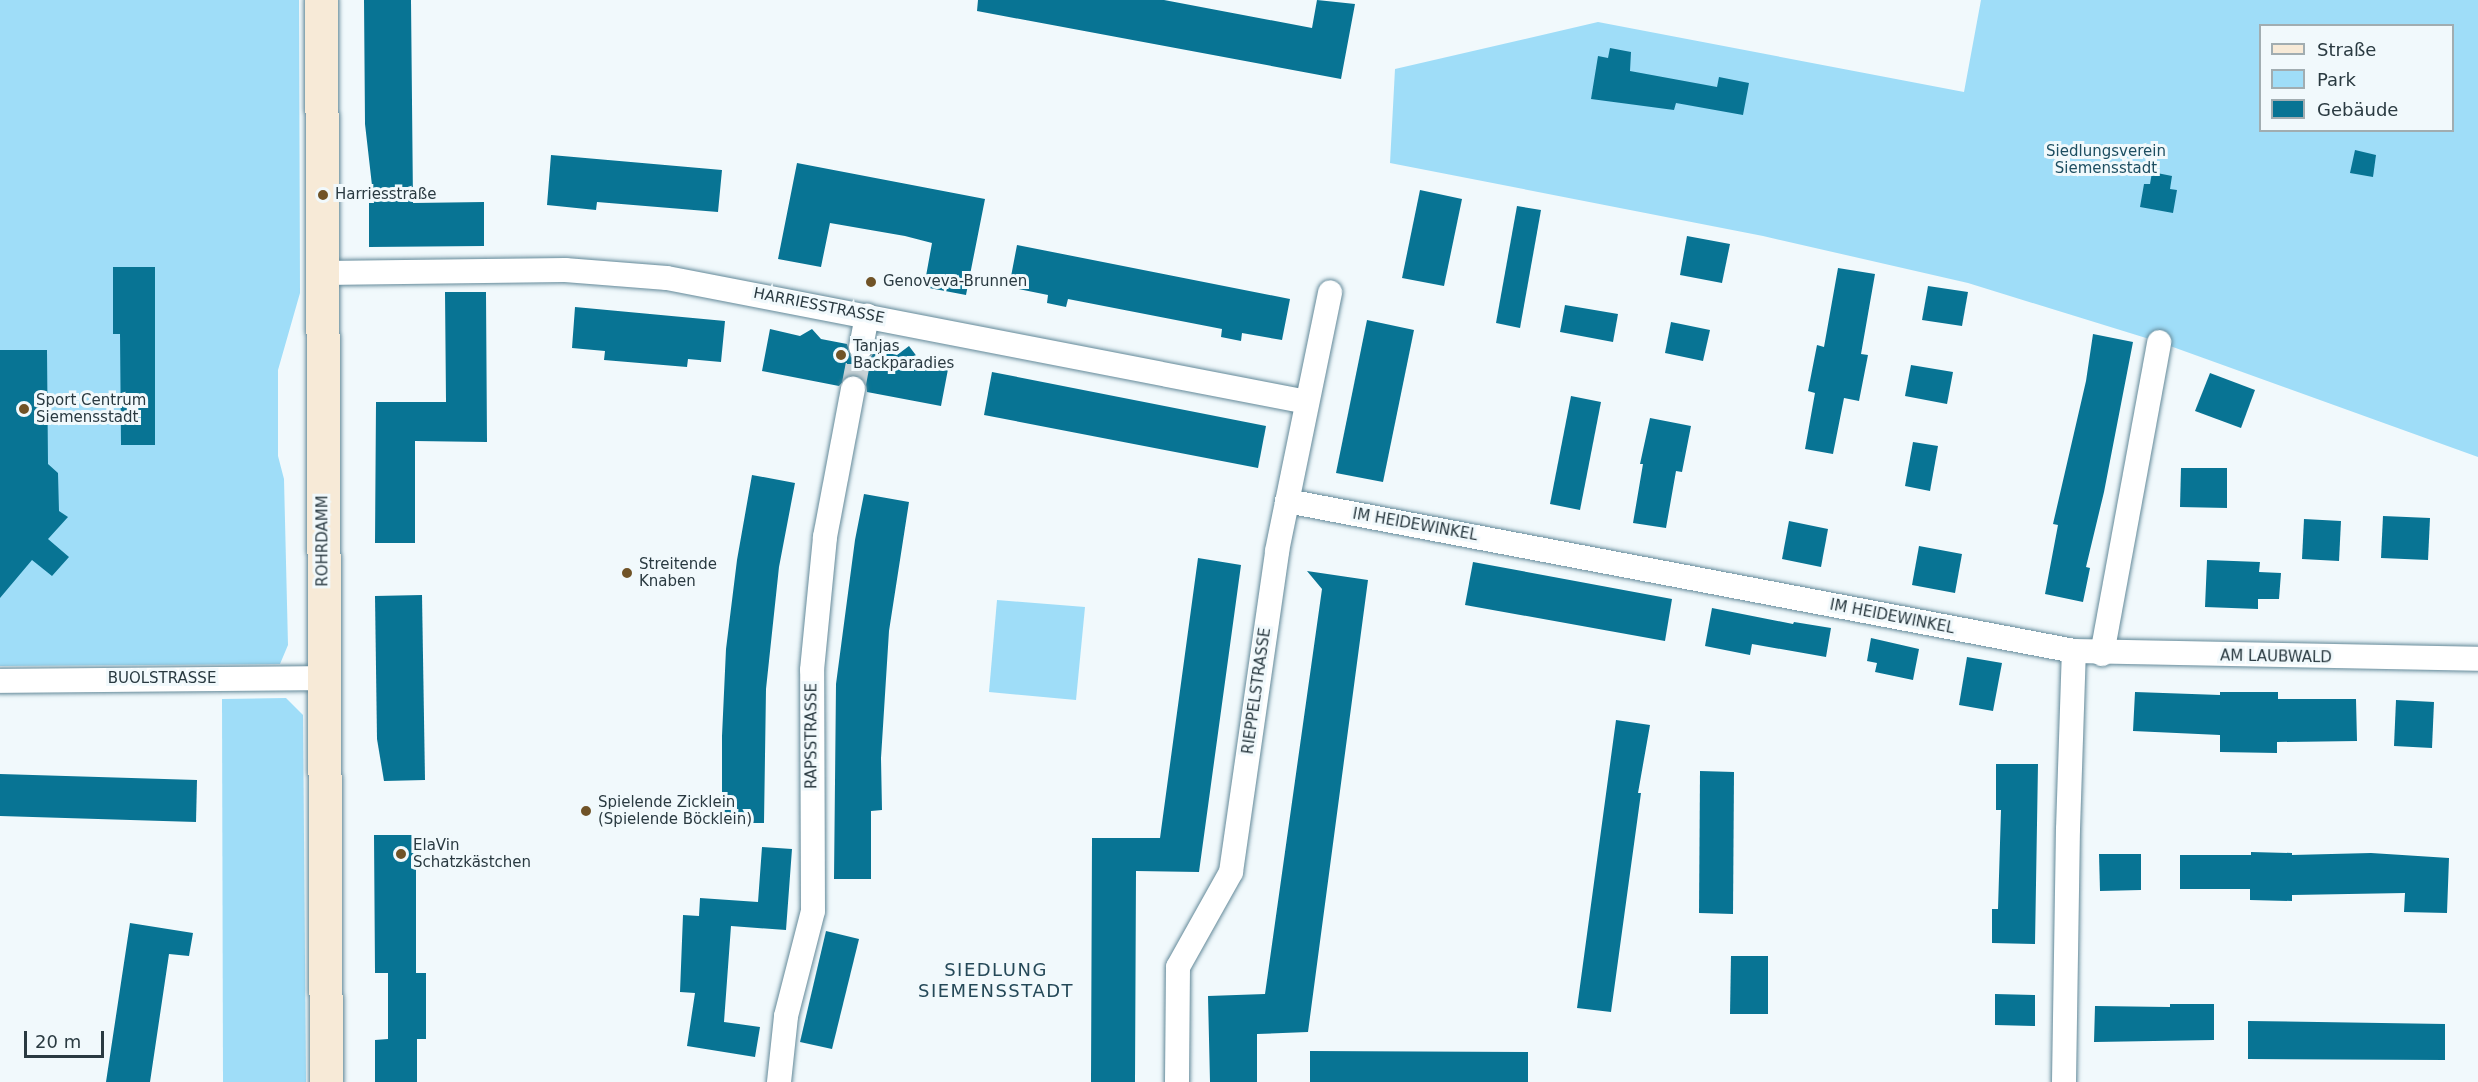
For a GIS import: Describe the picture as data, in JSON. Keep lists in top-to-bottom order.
{
  "streets": {
    "main road": ["ROHRDAMM"],
    "street": [
      "HARRIESSTRASSE",
      "IM HEIDEWINKEL",
      "AM LAUBWALD",
      "BUOLSTRASSE",
      "RIEPPELSTRASSE",
      "RAPSSTRASSE"
    ]
  },
  "crossings": [
    ["HARRIESSTRASSE", "ROHRDAMM"],
    ["HARRIESSTRASSE", "RIEPPELSTRASSE"],
    ["IM HEIDEWINKEL", "AM LAUBWALD"],
    ["IM HEIDEWINKEL", "RIEPPELSTRASSE"],
    ["ROHRDAMM", "BUOLSTRASSE"]
  ],
  "districts": ["SIEDLUNG SIEMENSSTADT"],
  "parks": ["Siedlungsverein Siemensstadt"],
  "places": [
    "Harriesstraße",
    "Genoveva-Brunnen",
    "Tanjas Backparadies",
    "Sport Centrum Siemensstadt",
    "Streitende Knaben",
    "Spielende Zicklein (Spielende Böcklein)",
    "ElaVin Schatzkästchen"
  ],
  "legend": ["Straße", "Park", "Gebäude"],
  "scale_bar": "20 m"
}
